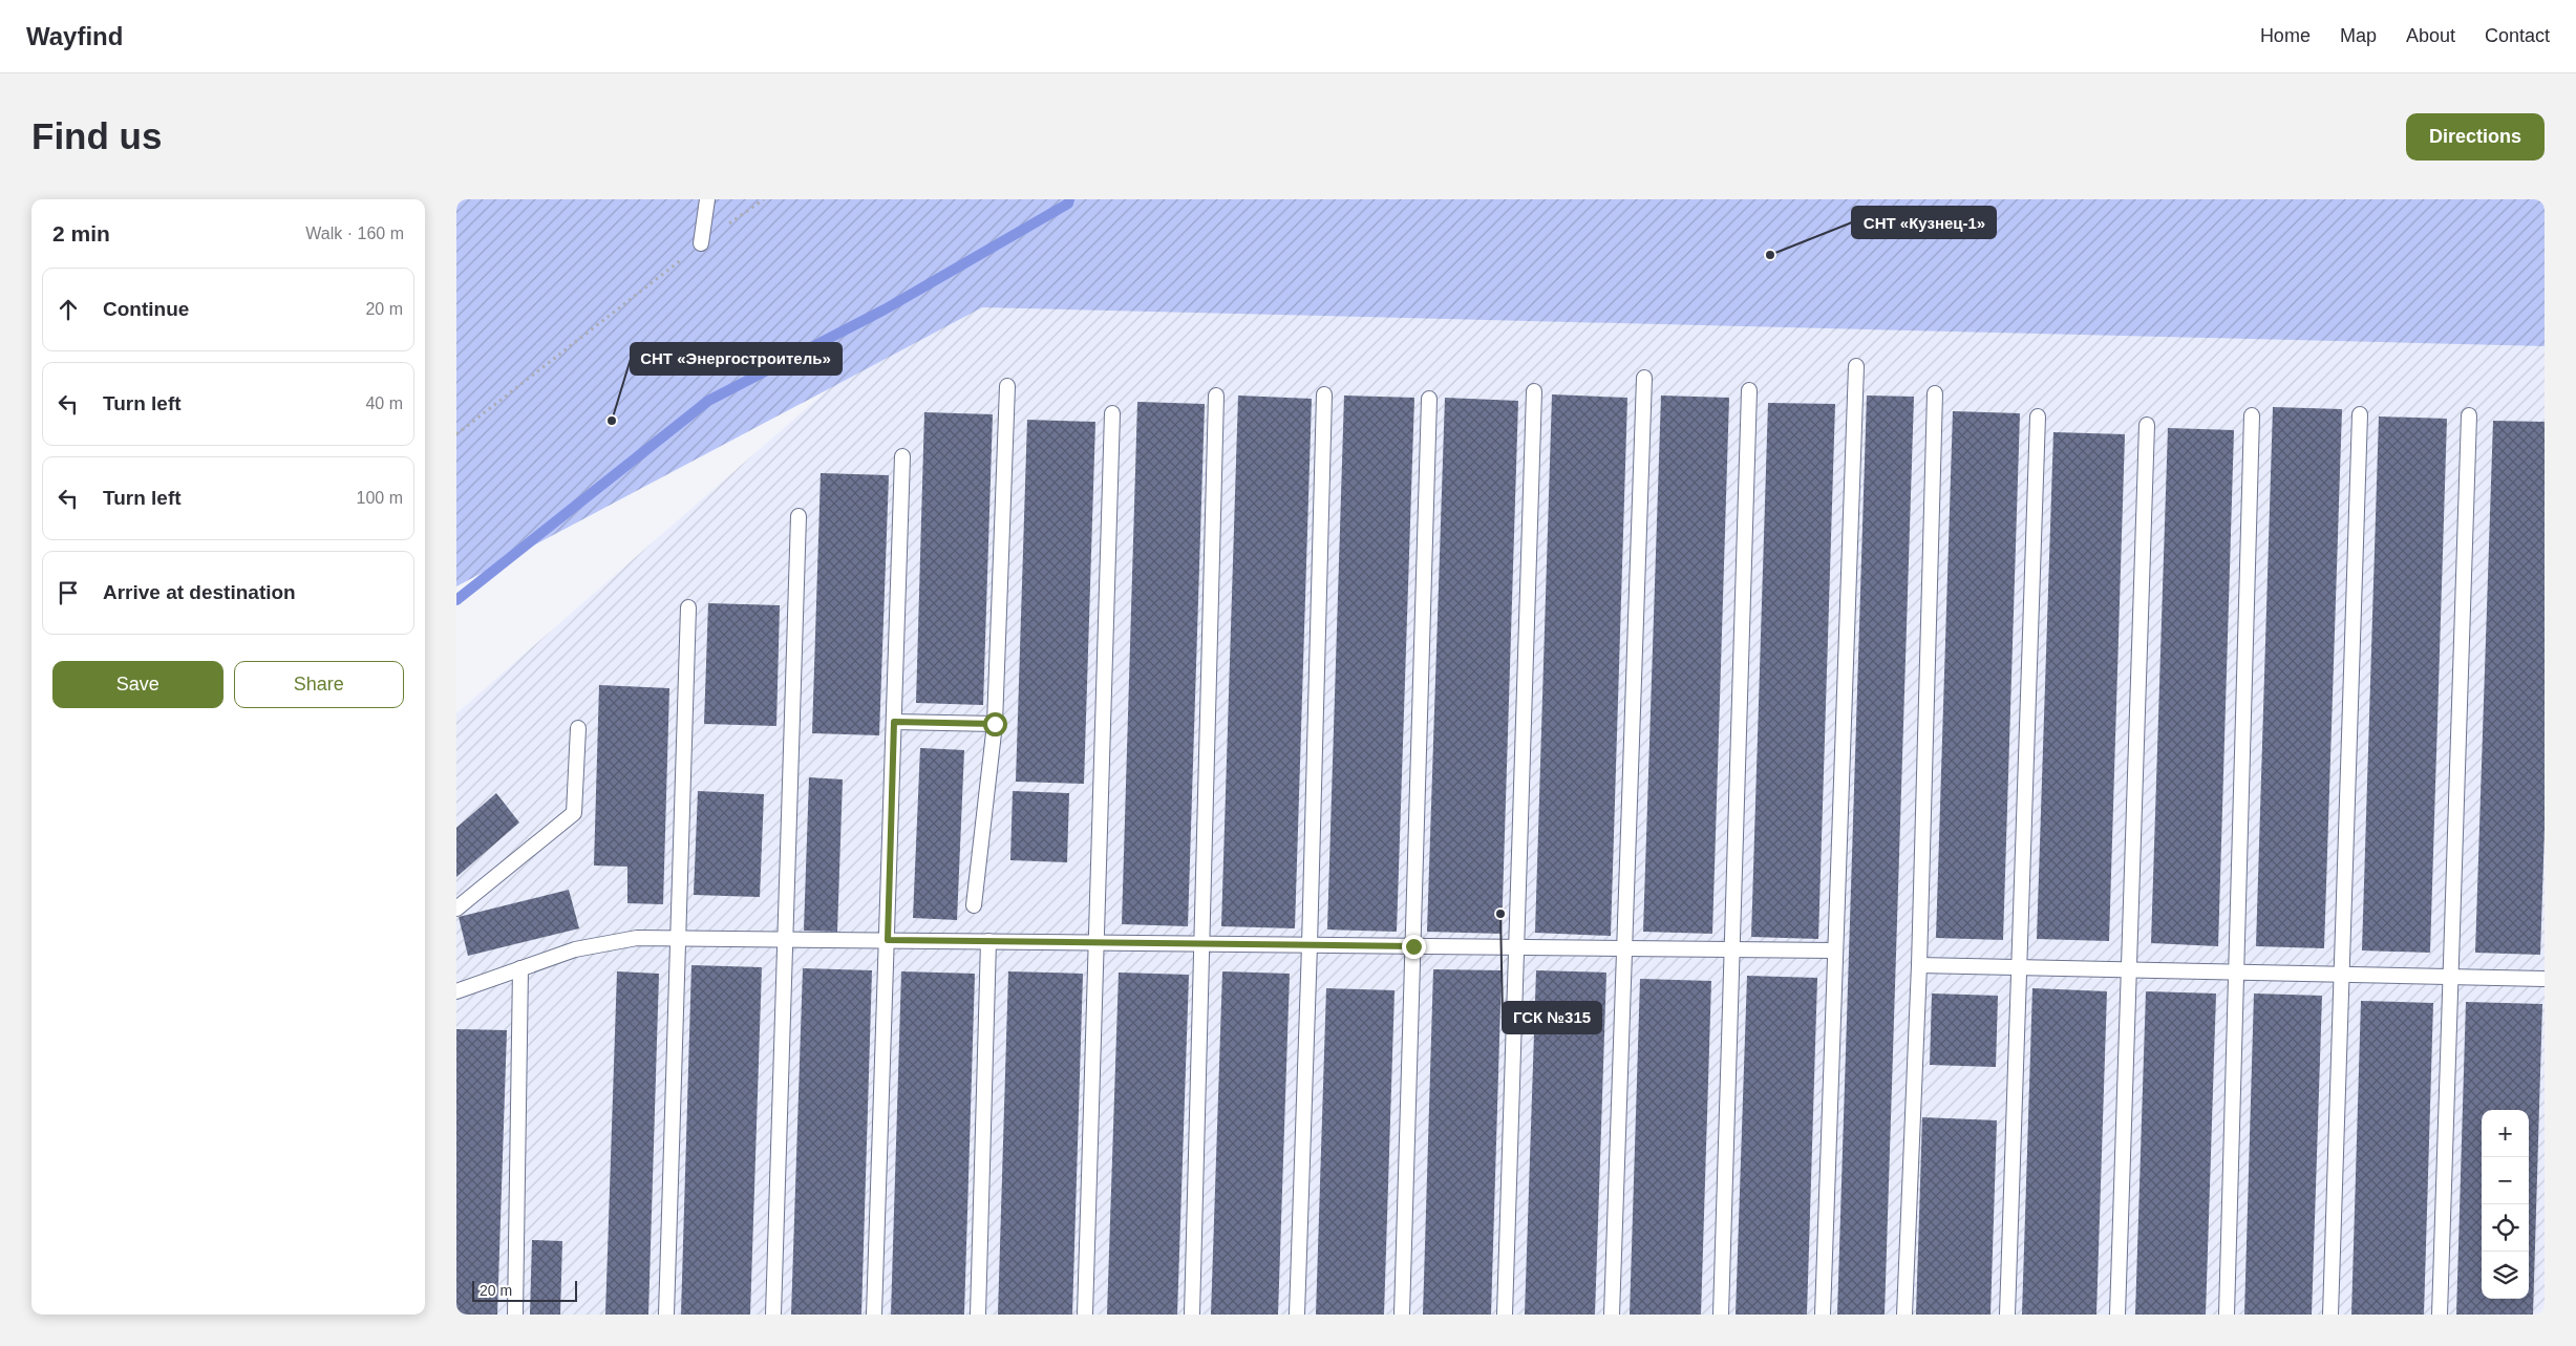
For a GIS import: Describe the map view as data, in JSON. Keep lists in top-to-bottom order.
{
  "places": ["СНТ «Кузнец-1»", "СНТ «Энергостроитель»", "ГСК №315"],
  "scale_bar": "20 m",
  "page": {
    "header": "Wayfind",
    "nav": [
      "Home",
      "Map",
      "About",
      "Contact"
    ],
    "buttons": [
      "Directions",
      ["Save", "Share"]
    ],
    "title": "Find us",
    "heading": ["2 min", "Walk · 160 m"],
    "list": [
      ["Continue", "20 m"],
      ["Turn left", "40 m"],
      ["Turn left", "100 m"],
      "Arrive at destination"
    ],
    "map_buttons": ["+", "−"],
    "scale": "20 m"
  }
}
